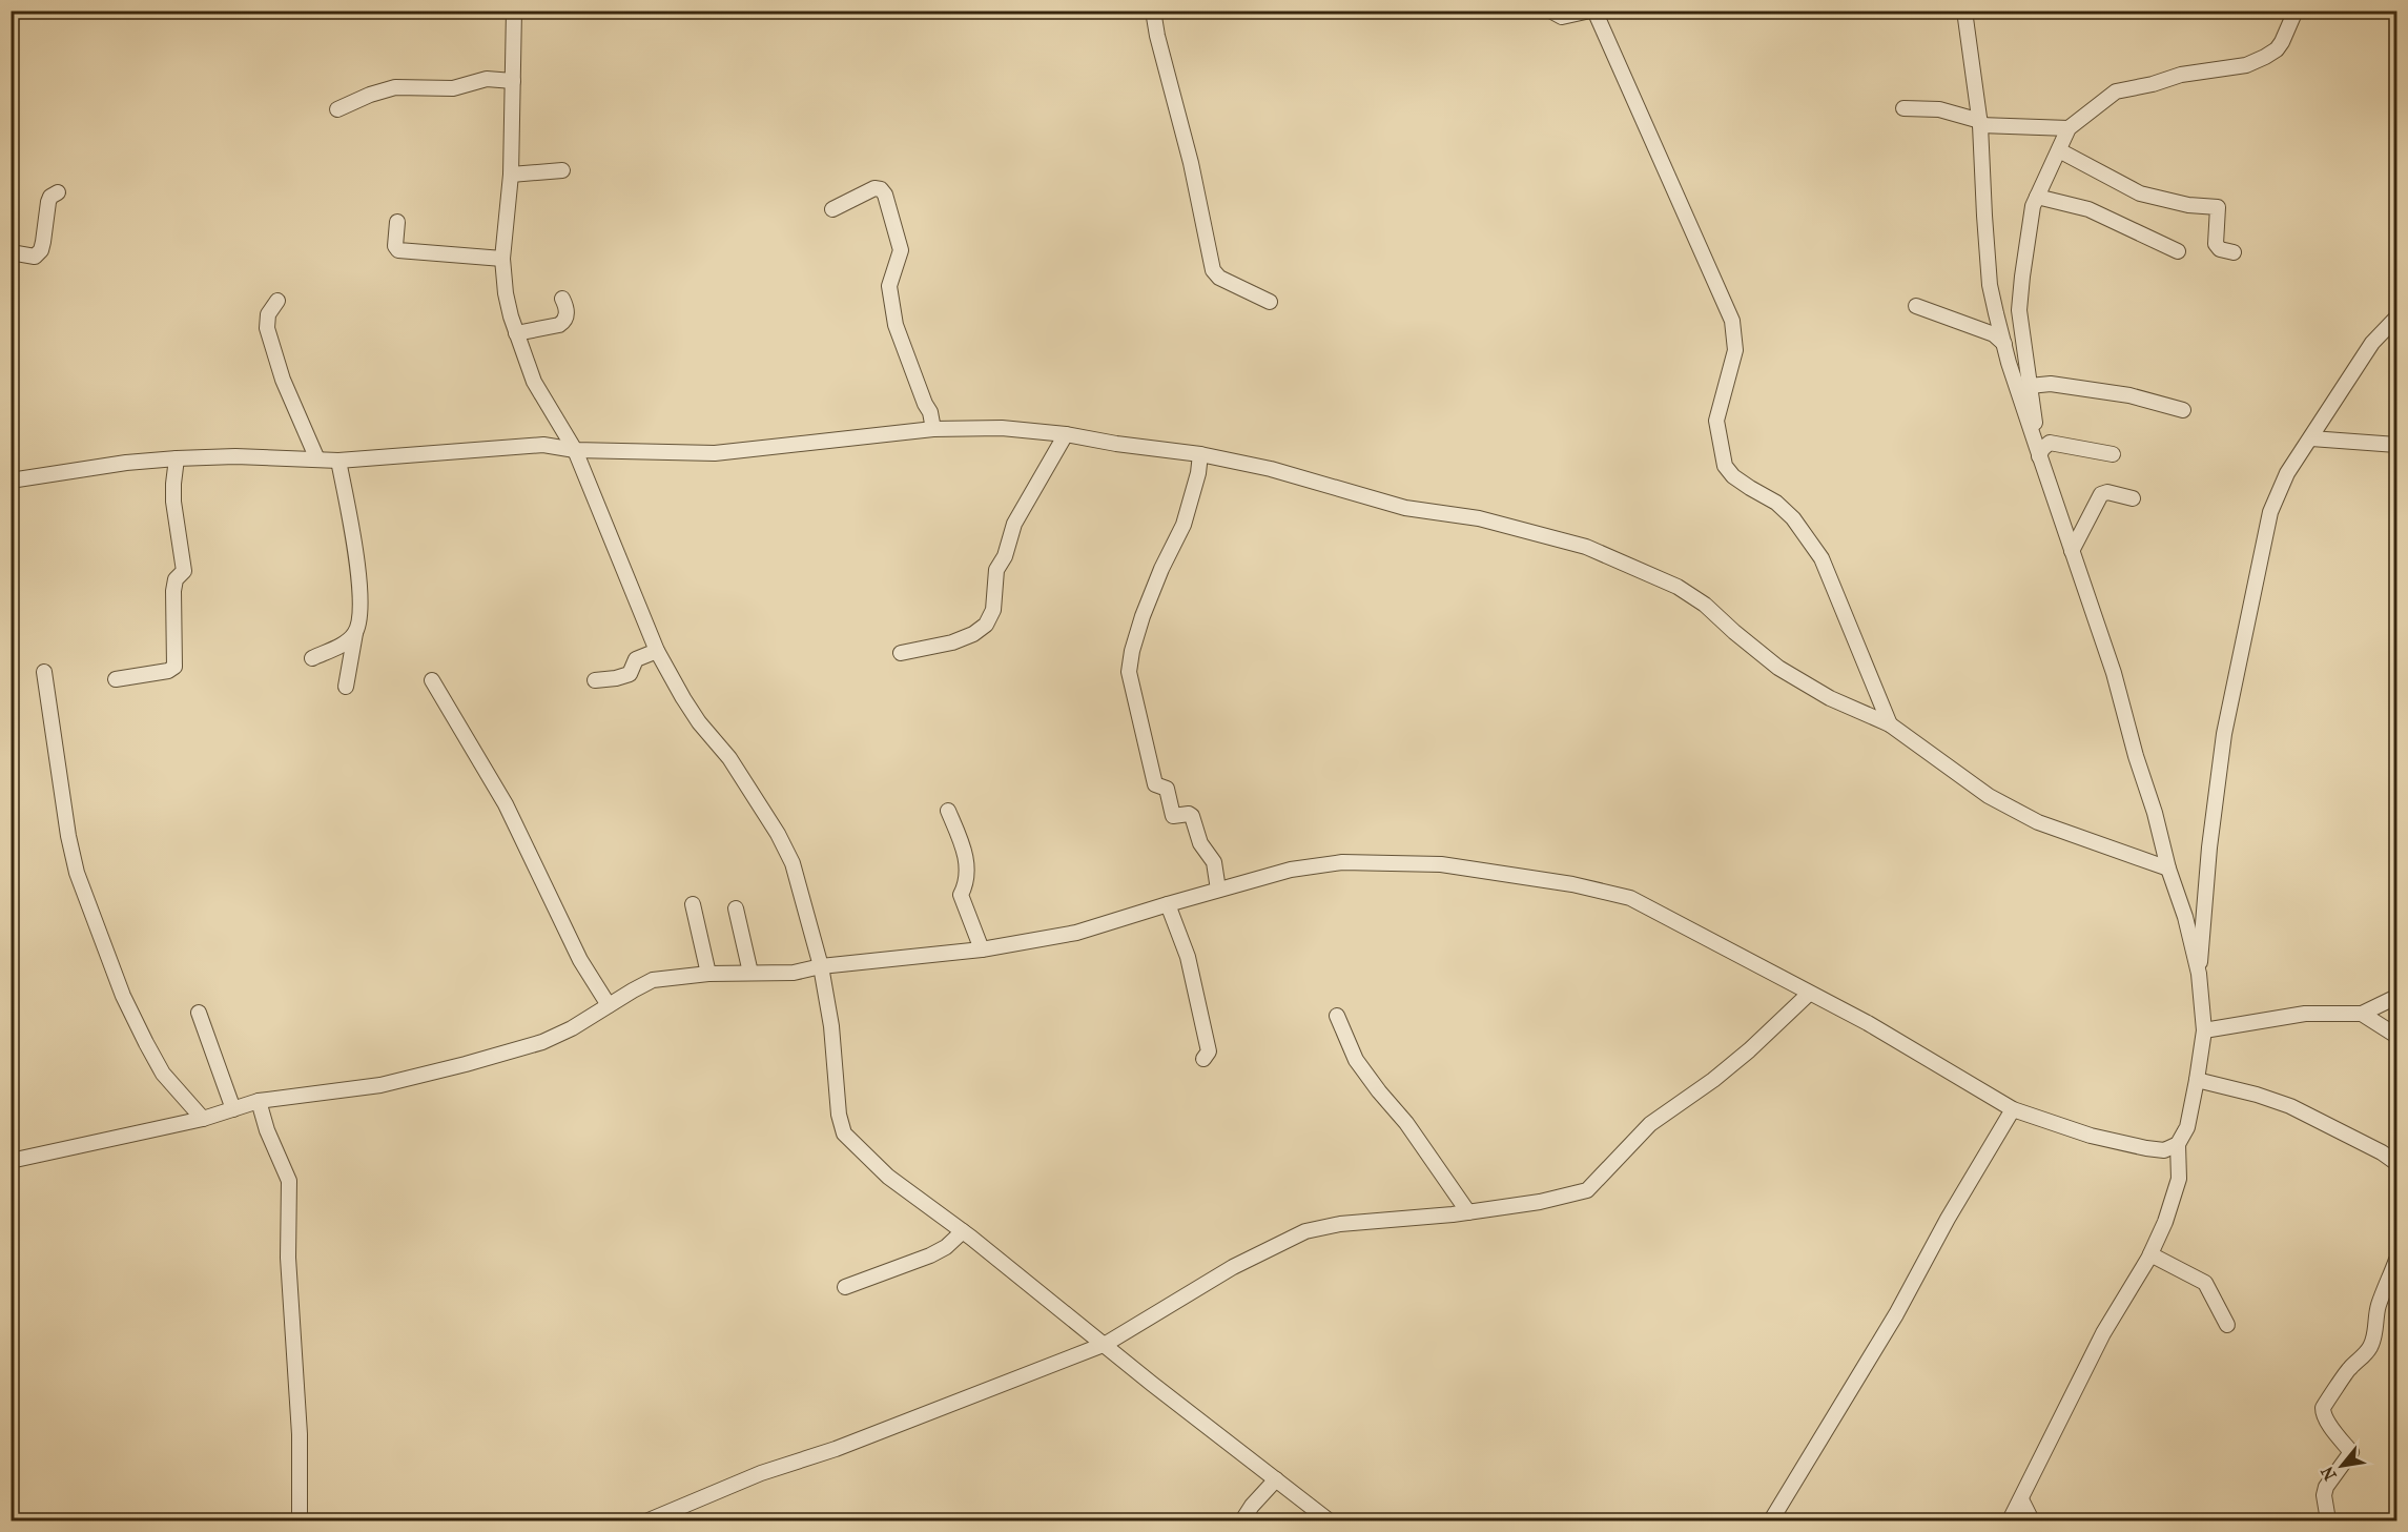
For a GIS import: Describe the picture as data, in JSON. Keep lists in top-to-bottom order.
{
  "north": "bottom left"
}
